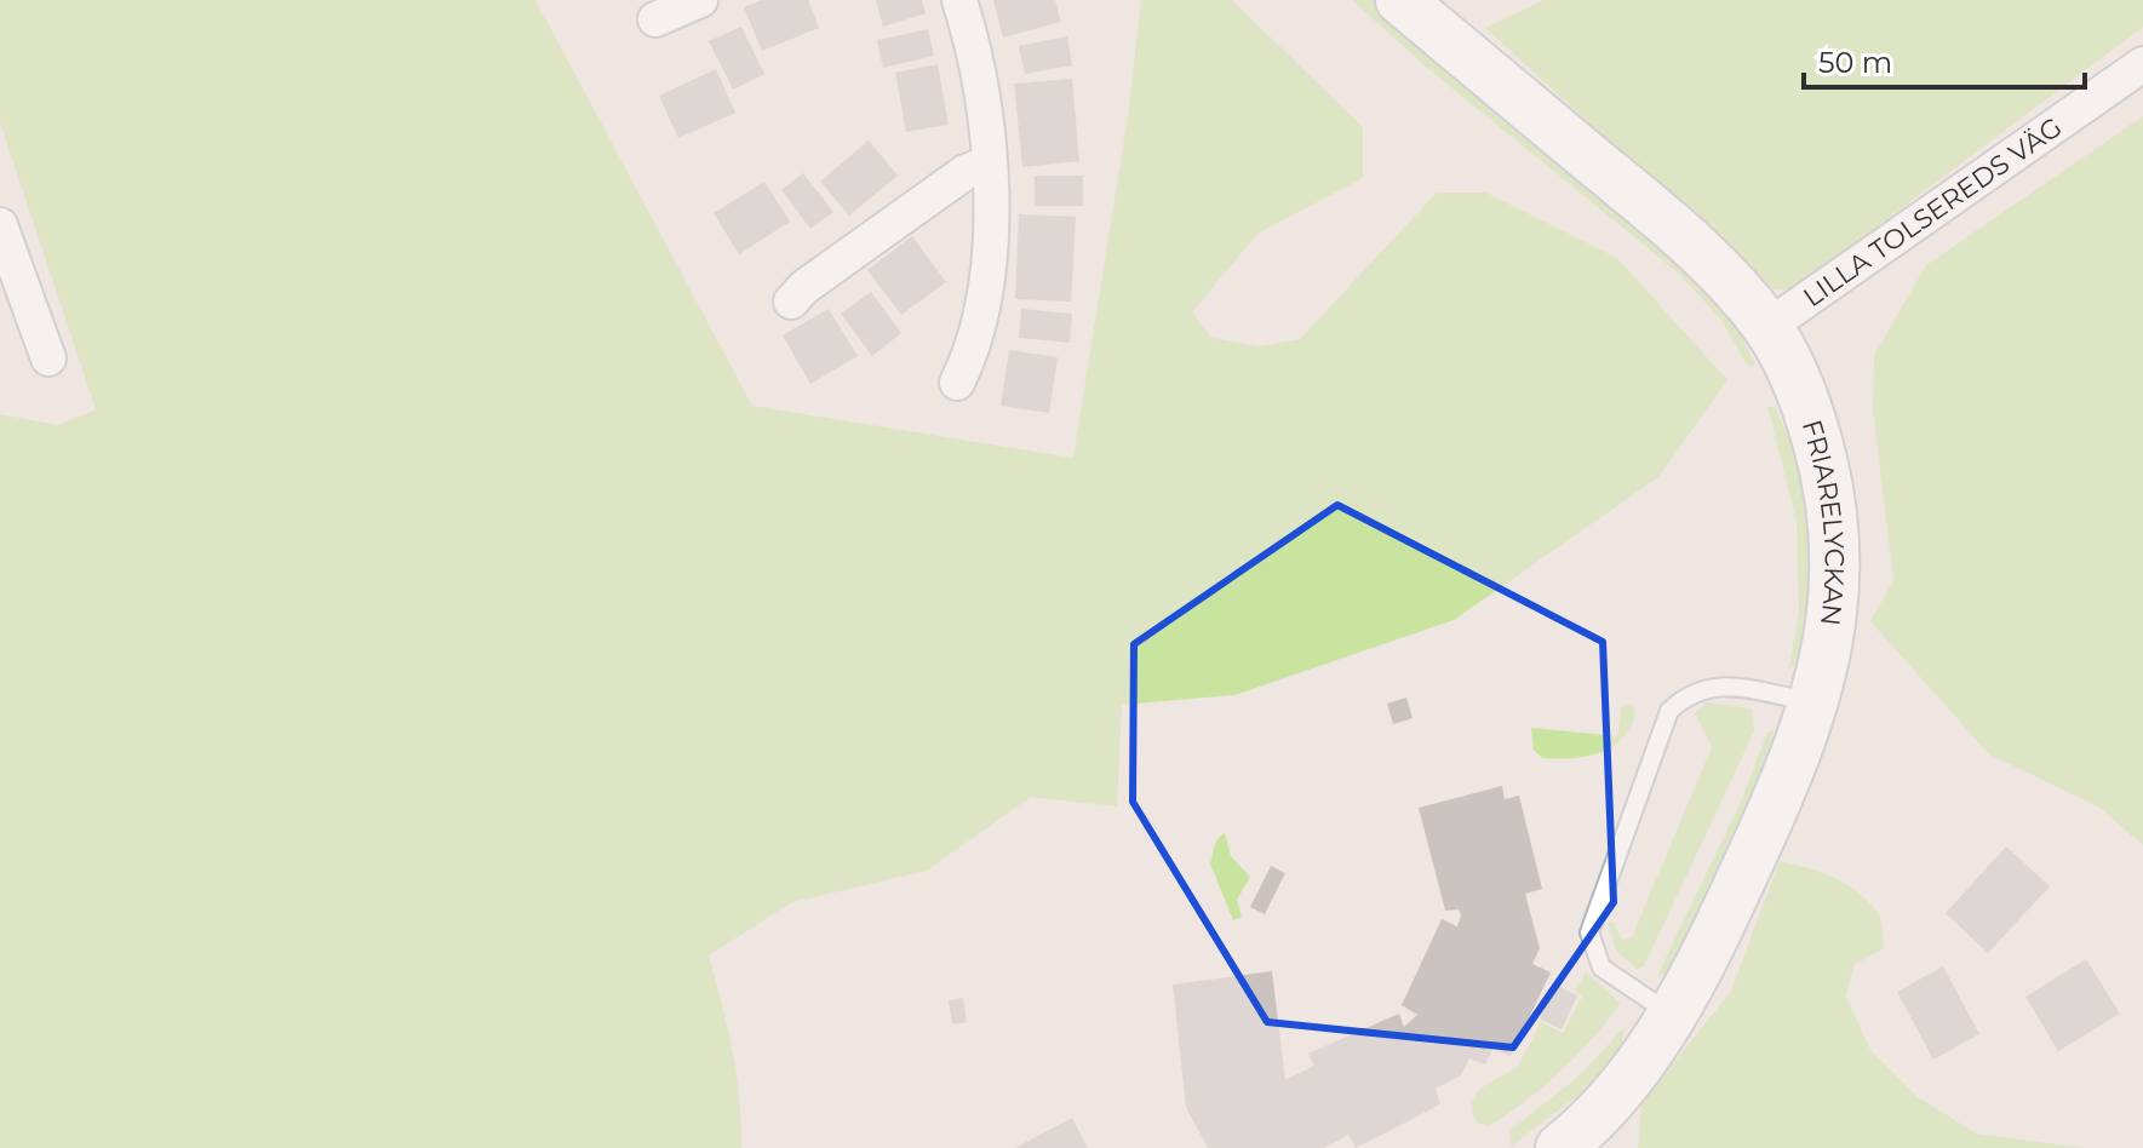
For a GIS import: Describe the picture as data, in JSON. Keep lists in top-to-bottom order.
{
  "streets": {
    "street": ["LILLA TOLSEREDS VÄG", "FRIARELYCKAN"]
  },
  "crossings": [
    ["LILLA TOLSEREDS VÄG", "FRIARELYCKAN"]
  ],
  "scale_bar": "50 m"
}
